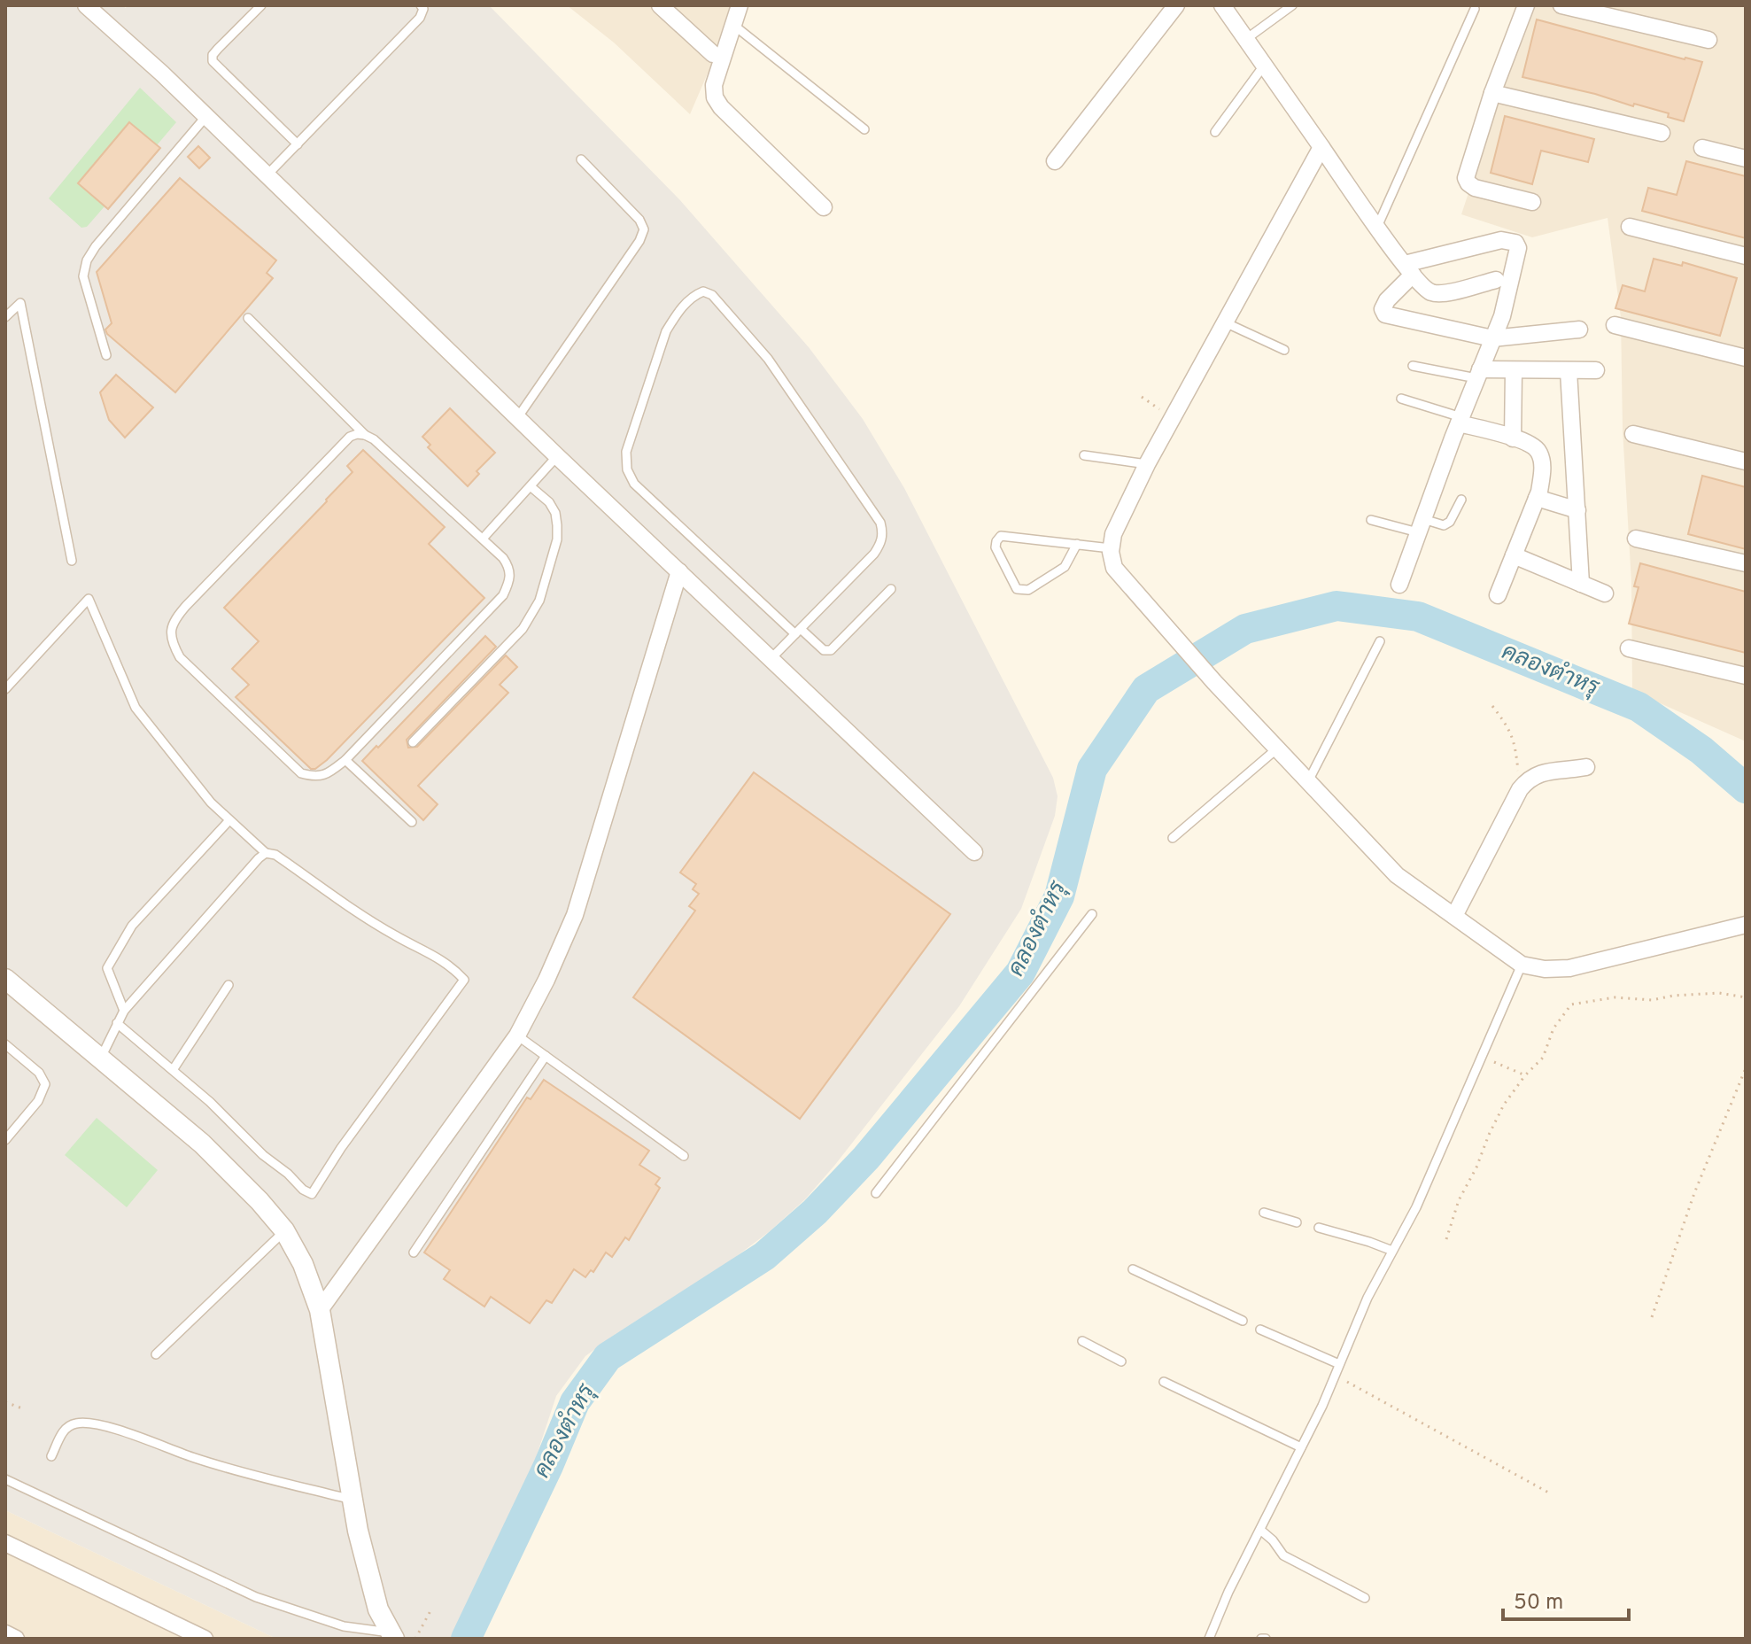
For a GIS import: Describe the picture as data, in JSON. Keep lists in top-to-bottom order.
{
  "water": ["คลองตำหรุ"],
  "scale_bar": "50 m"
}
